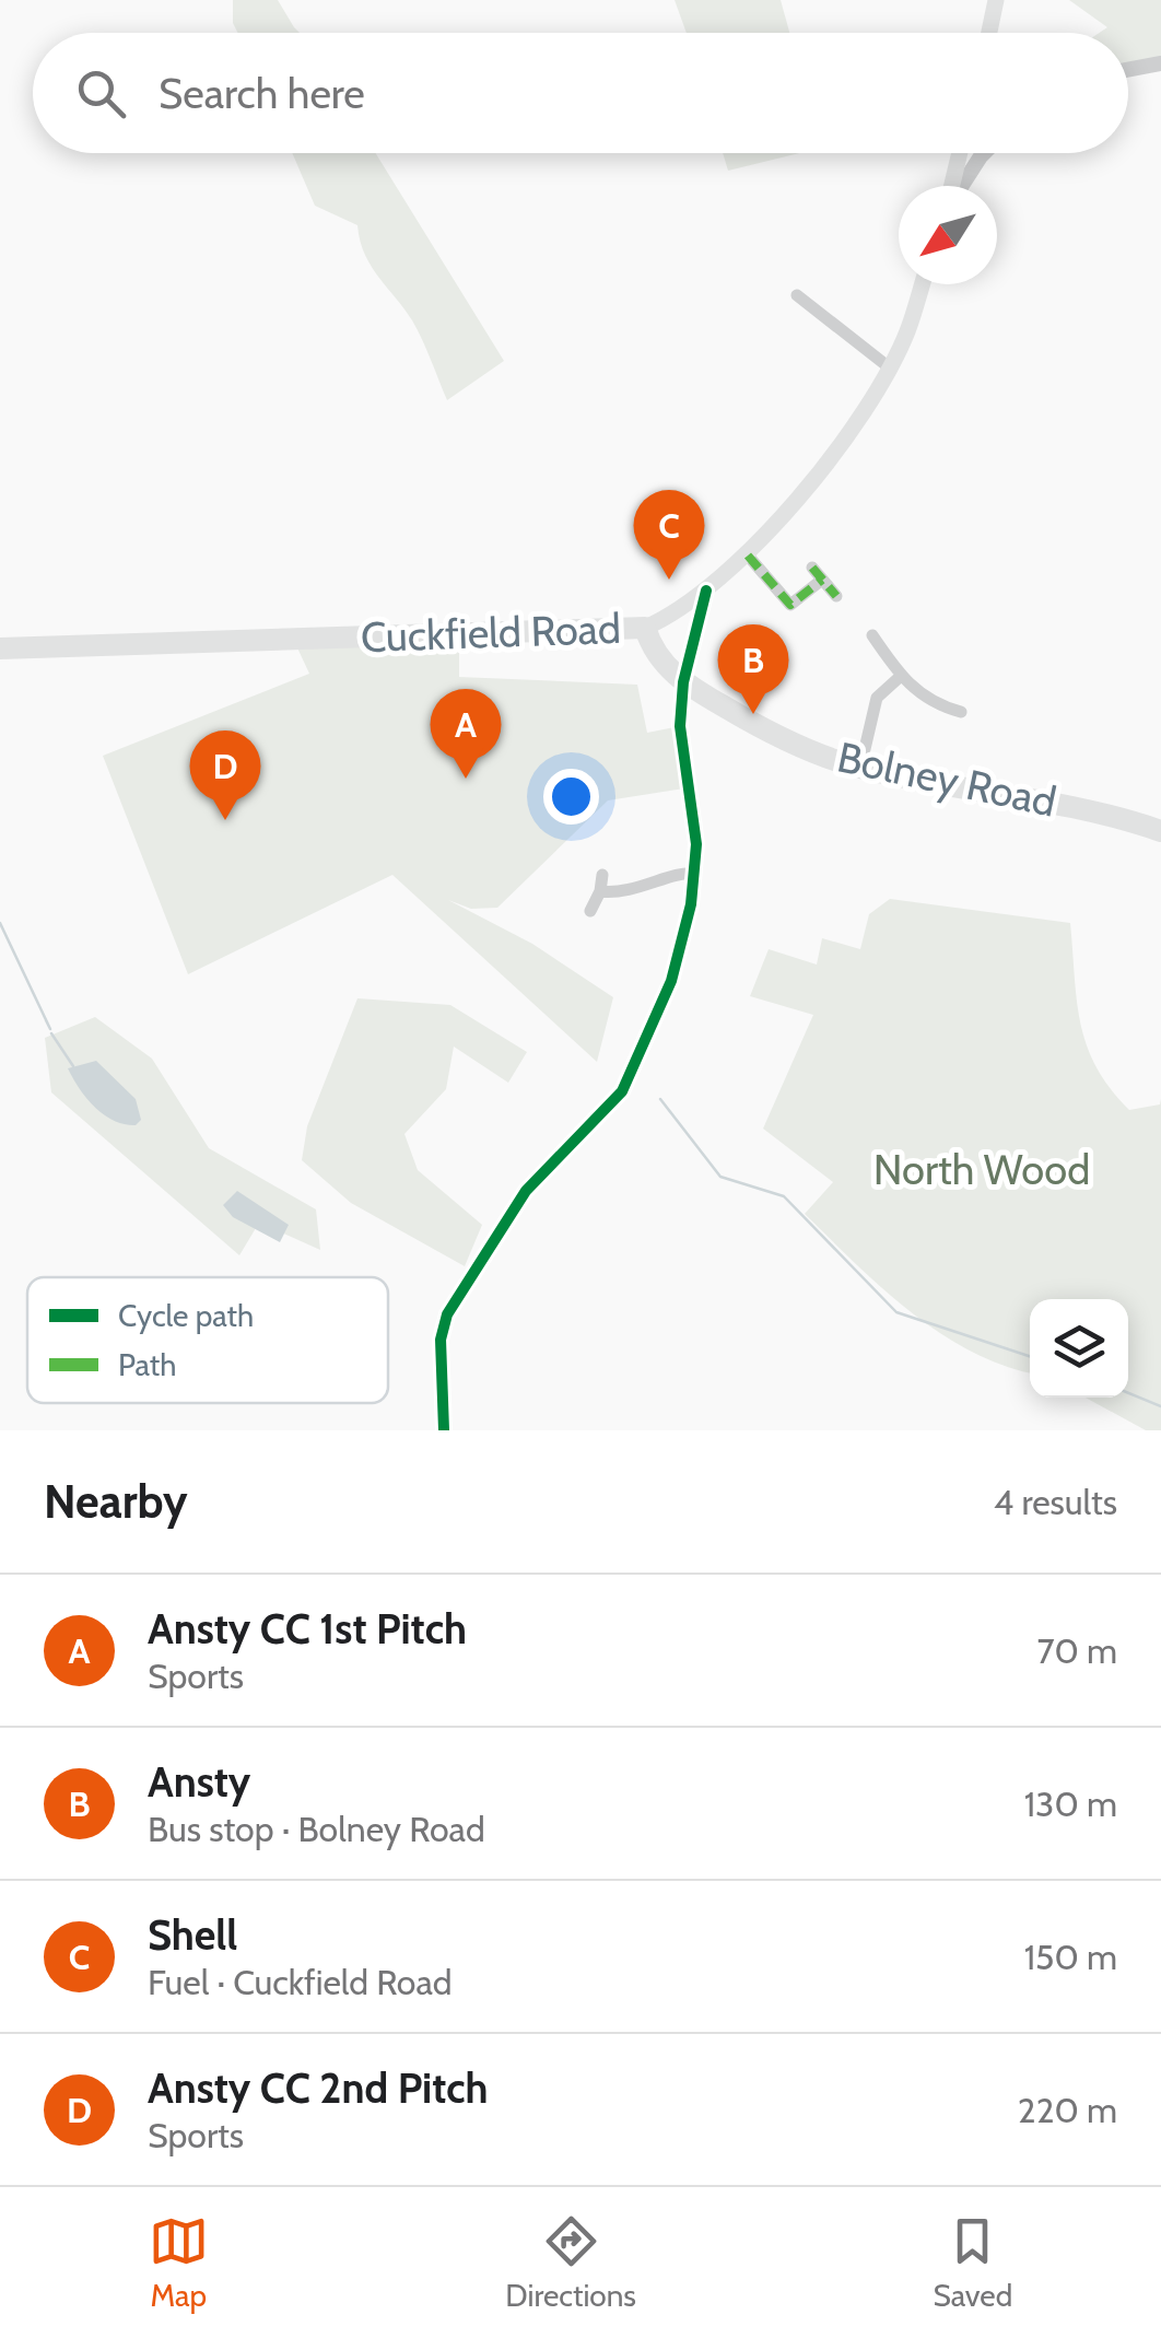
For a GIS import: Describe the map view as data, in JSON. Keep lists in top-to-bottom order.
{
  "streets": {
    "highway": ["Cuckfield Road", "Bolney Road"]
  },
  "crossings": [
    ["Cuckfield Road", "Bolney Road"]
  ],
  "parks": ["North Wood"],
  "legend": ["Cycle path", "Path"],
  "north": "bottom left",
  "page": {
    "search": "Search here",
    "pins": [
      "C",
      "B",
      "A",
      "D"
    ],
    "heading": ["Nearby", "4 results"],
    "list": [
      {
        "mark": "A",
        "name": "Ansty CC 1st Pitch",
        "note": "Sports",
        "value": "70 m"
      },
      {
        "mark": "B",
        "name": "Ansty",
        "note": "Bus stop · Bolney Road",
        "value": "130 m"
      },
      {
        "mark": "C",
        "name": "Shell",
        "note": "Fuel · Cuckfield Road",
        "value": "150 m"
      },
      {
        "mark": "D",
        "name": "Ansty CC 2nd Pitch",
        "note": "Sports",
        "value": "220 m"
      }
    ],
    "nav": ["Map", "Directions", "Saved"]
  }
}
